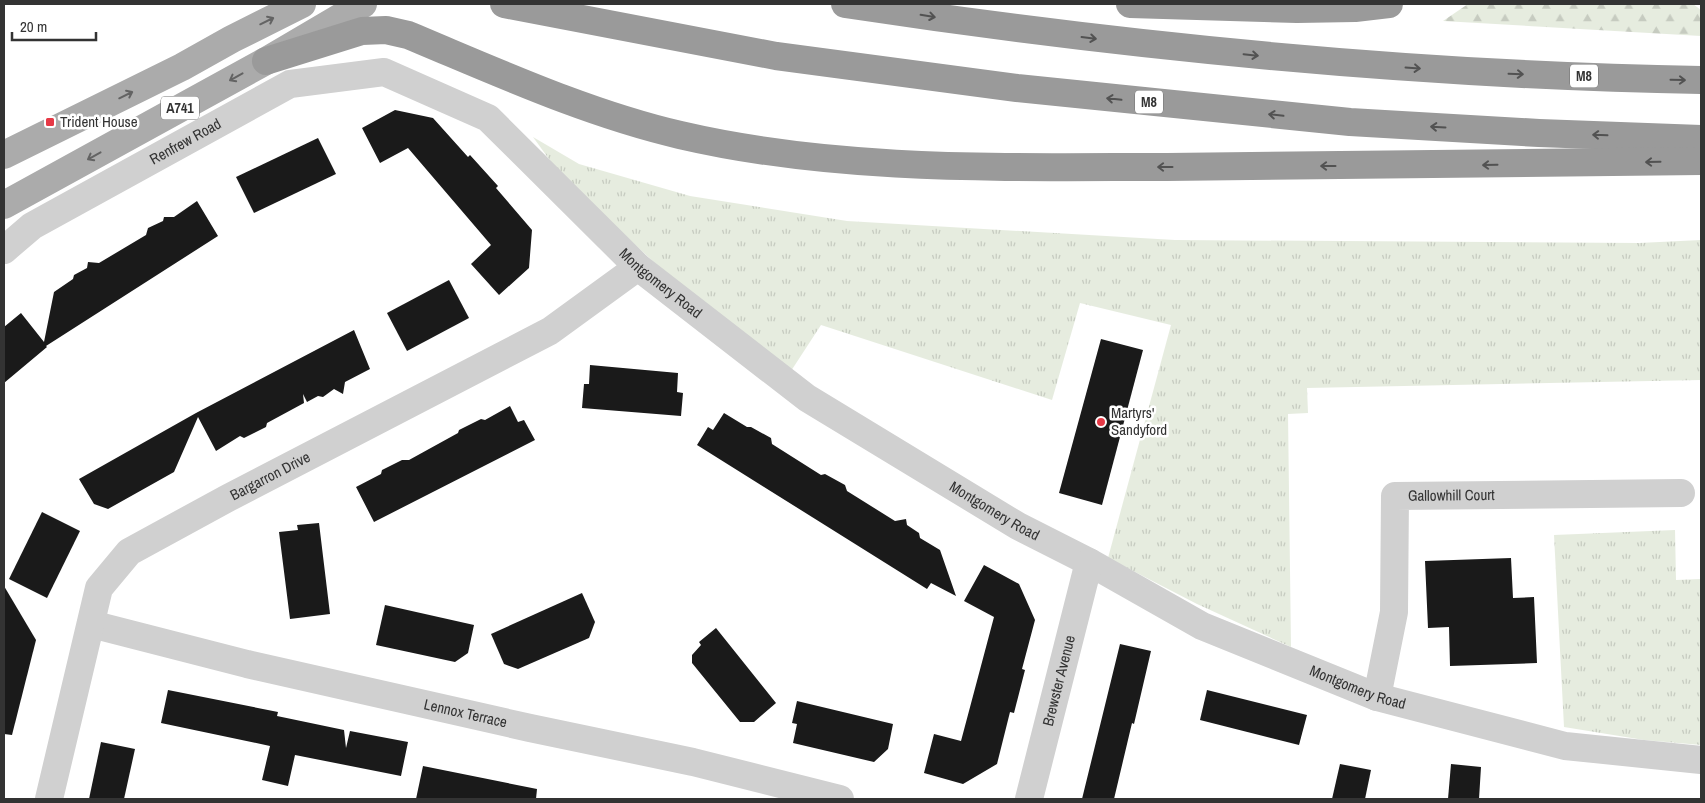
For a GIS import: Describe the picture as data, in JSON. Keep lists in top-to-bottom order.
{
  "streets": {
    "highway": ["M8"],
    "main road": ["A741"],
    "street": [
      "Renfrew Road",
      "Montgomery Road",
      "Bargarron Drive",
      "Gallowhill Court",
      "Brewster Avenue",
      "Lennox Terrace"
    ]
  },
  "crossings": [
    ["Renfrew Road", "Montgomery Road"],
    ["Montgomery Road", "Bargarron Drive"],
    ["Montgomery Road", "Gallowhill Court"],
    ["Montgomery Road", "Brewster Avenue"],
    ["Bargarron Drive", "Lennox Terrace"]
  ],
  "places": {
    "transit": ["Trident House"],
    "other": ["Martyrs' Sandyford"]
  },
  "scale_bar": "20 m"
}
